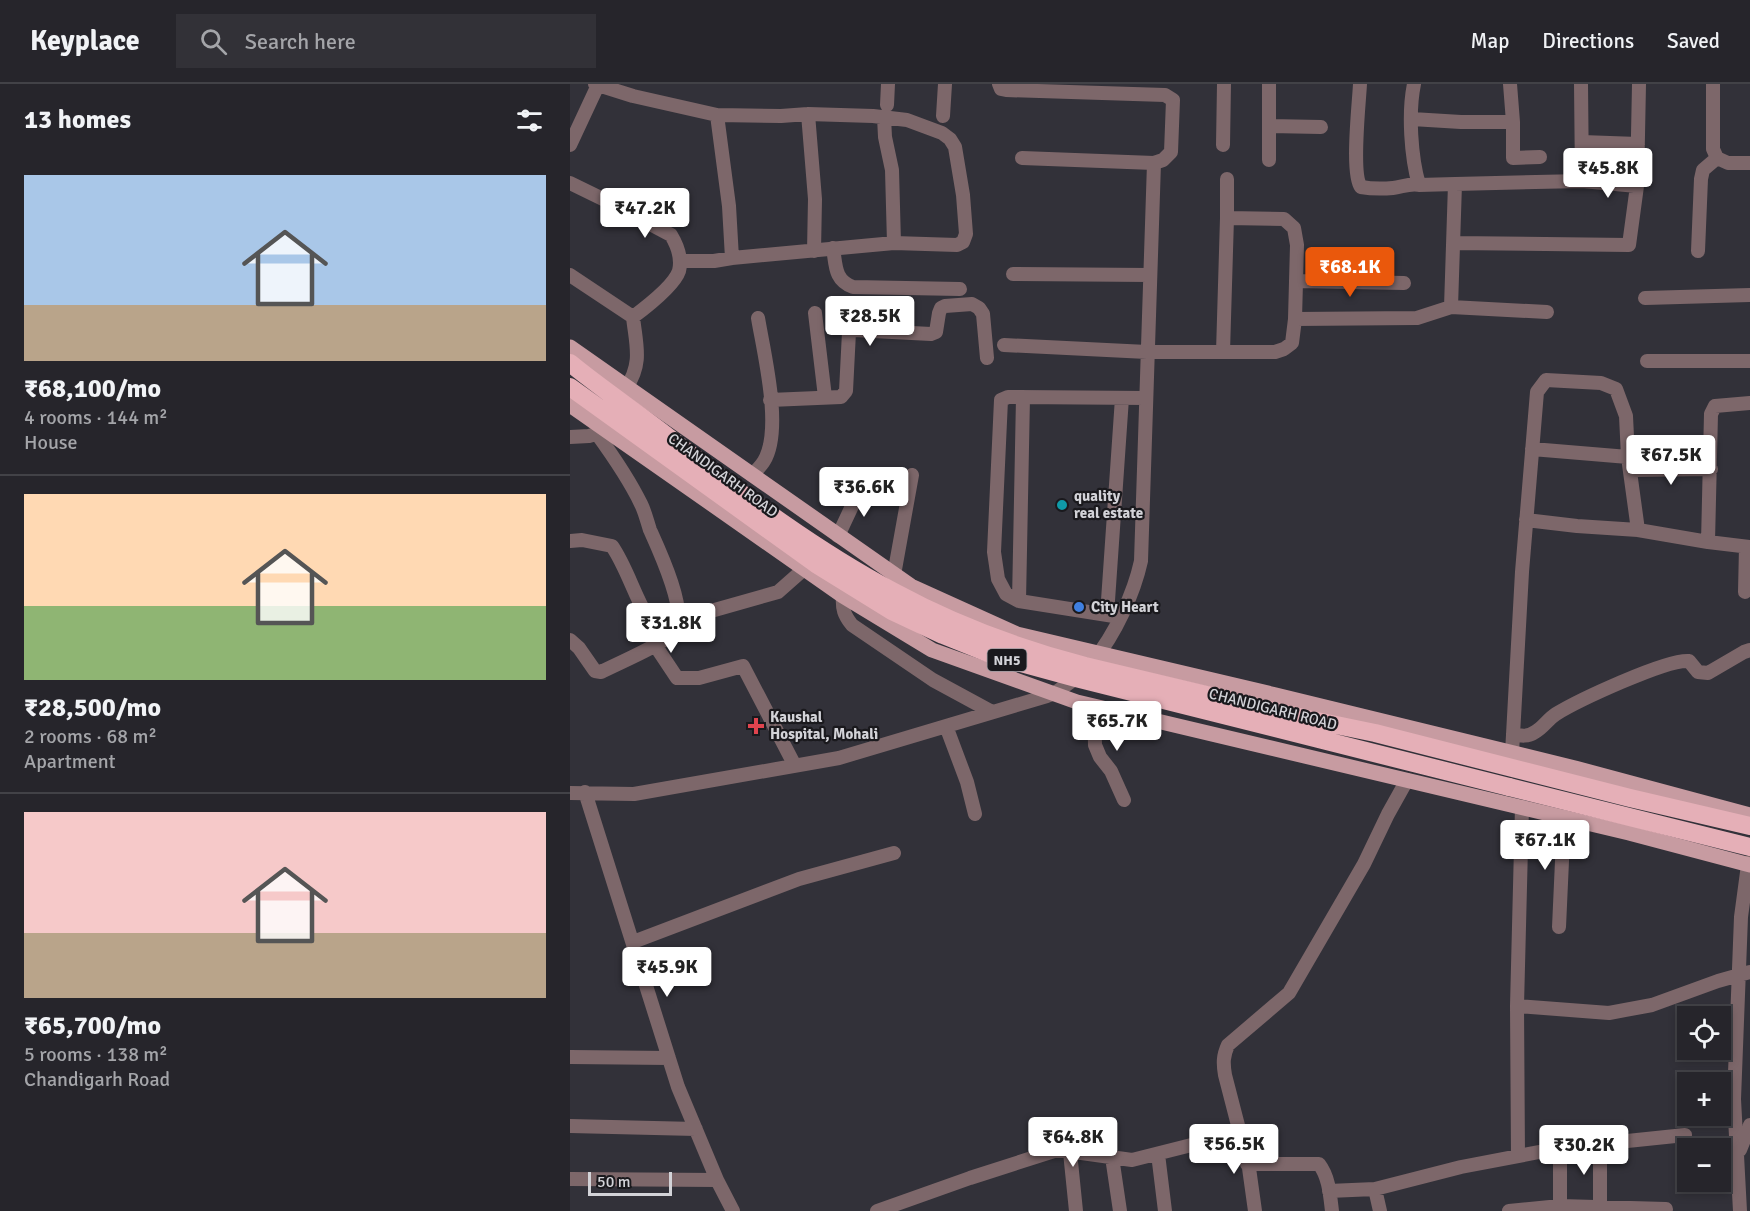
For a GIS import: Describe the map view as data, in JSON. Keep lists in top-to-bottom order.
{
  "streets": {
    "highway": ["CHANDIGARH ROAD", "NH5"]
  },
  "places": {
    "other": ["quality real estate", "City Heart"],
    "health": ["Kaushal Hospital, Mohali"]
  },
  "scale_bar": "50 m",
  "page": {
    "header": "Keyplace",
    "search": "Search here",
    "nav": ["Map", "Directions", "Saved"],
    "heading": "13 homes",
    "price": [
      "₹45.8K",
      "₹47.2K",
      "₹68.1K",
      "₹28.5K",
      "₹67.5K",
      "₹36.6K",
      "₹31.8K",
      "₹65.7K",
      "₹67.1K",
      "₹45.9K",
      "₹64.8K",
      "₹56.5K",
      "₹30.2K"
    ],
    "list": [
      {
        "name": "₹68,100/mo",
        "note": "4 rooms · 144 m² · House"
      },
      {
        "name": "₹28,500/mo",
        "note": "2 rooms · 68 m² · Apartment"
      },
      {
        "name": "₹65,700/mo",
        "note": "5 rooms · 138 m² · Chandigarh Road"
      }
    ],
    "map_buttons": ["+", "−"],
    "scale": "50 m"
  }
}
